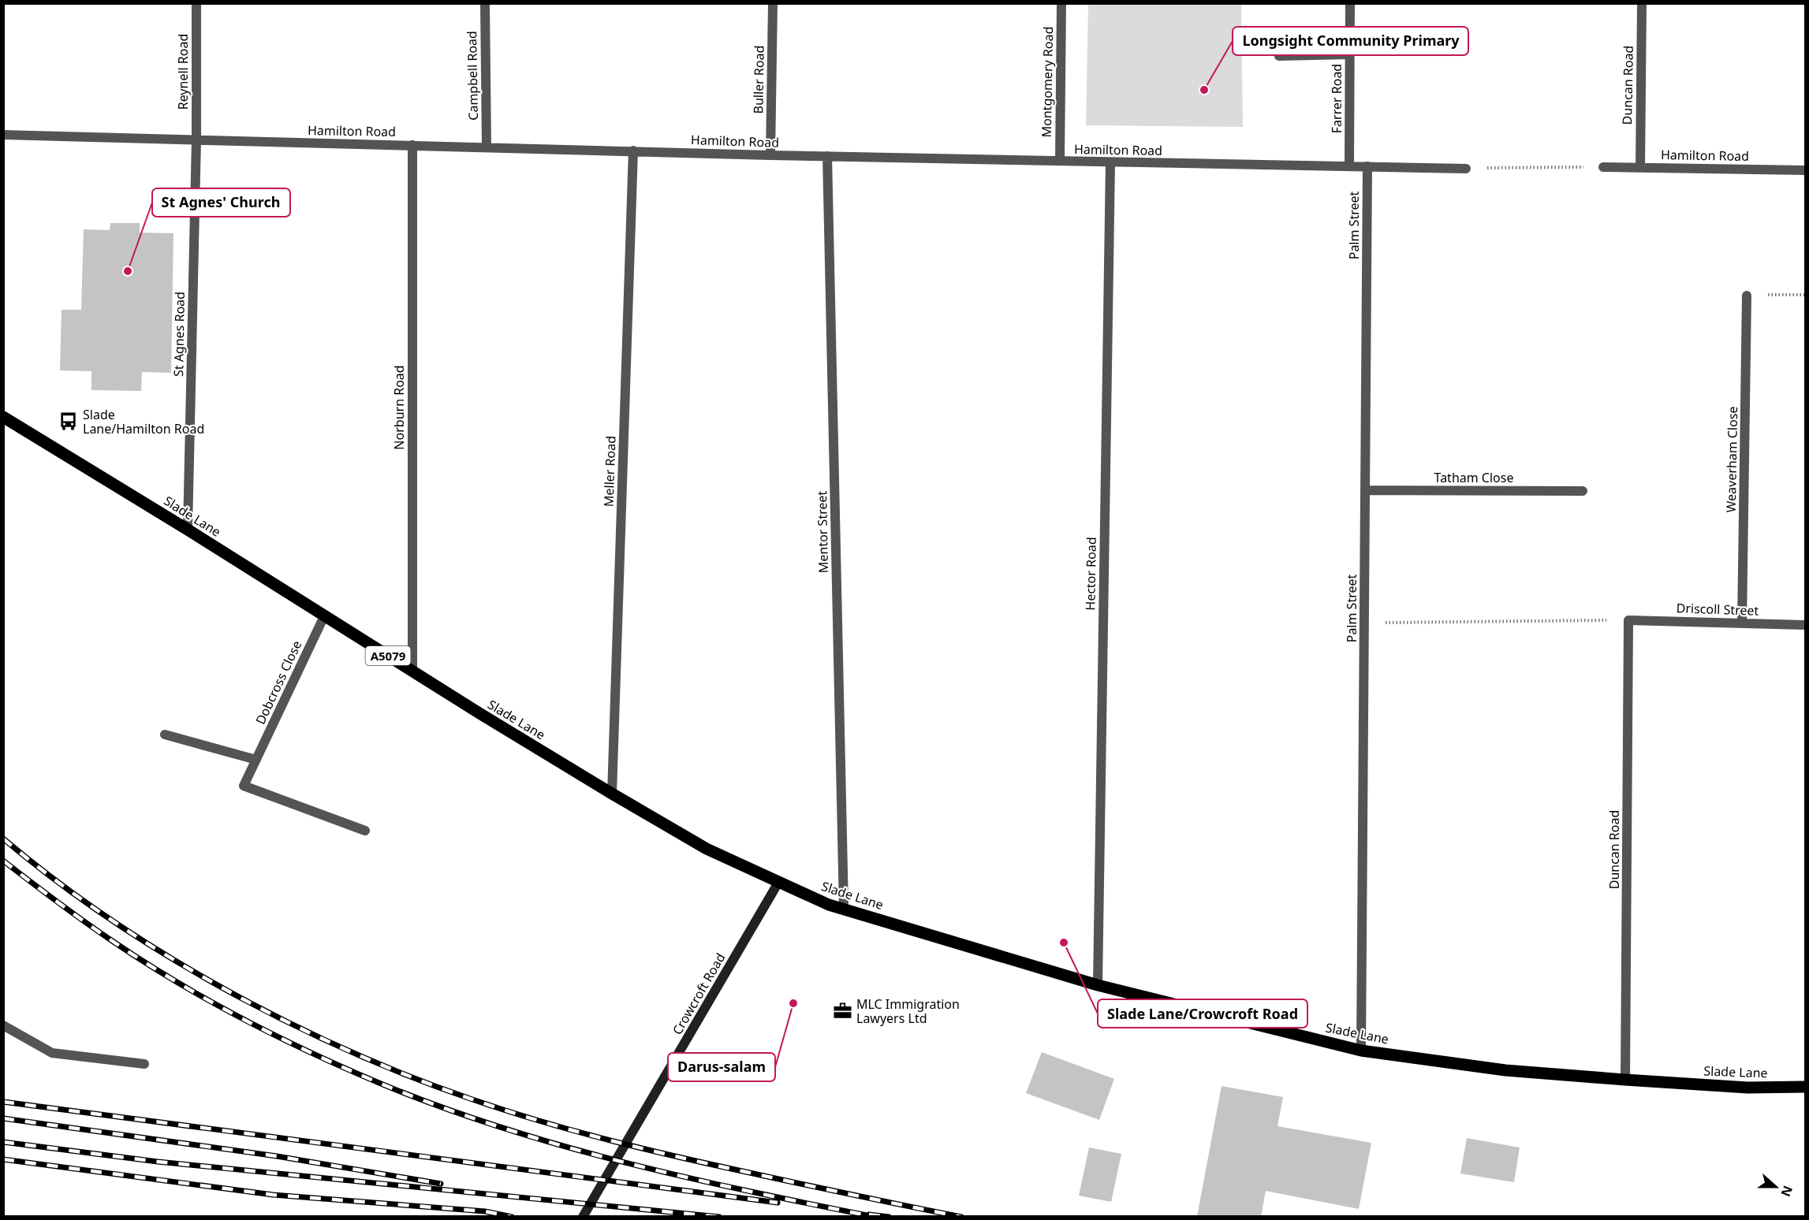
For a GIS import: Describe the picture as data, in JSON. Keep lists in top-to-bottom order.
{
  "streets": {
    "main road": ["Slade Lane", "A5079"],
    "street": [
      "Reynell Road",
      "Campbell Road",
      "Buller Road",
      "Montgomery Road",
      "Duncan Road",
      "Farrer Road",
      "Hamilton Road",
      "Palm Street",
      "St Agnes Road",
      "Norburn Road",
      "Weaverham Close",
      "Meller Road",
      "Tatham Close",
      "Mentor Street",
      "Hector Road",
      "Driscoll Street",
      "Dobcross Close",
      "Crowcroft Road"
    ]
  },
  "crossings": [
    ["Reynell Road", "Hamilton Road"],
    ["Reynell Road", "St Agnes Road"],
    ["Campbell Road", "Hamilton Road"],
    ["Buller Road", "Hamilton Road"],
    ["Montgomery Road", "Hamilton Road"],
    ["Duncan Road", "Hamilton Road"],
    ["Duncan Road", "Slade Lane"],
    ["Duncan Road", "Driscoll Street"],
    ["Farrer Road", "Hamilton Road"],
    ["Hamilton Road", "Palm Street"],
    ["Hamilton Road", "St Agnes Road"],
    ["Hamilton Road", "Norburn Road"],
    ["Hamilton Road", "Meller Road"],
    ["Hamilton Road", "Mentor Street"],
    ["Hamilton Road", "Hector Road"],
    ["Palm Street", "Tatham Close"],
    ["Palm Street", "Slade Lane"],
    ["St Agnes Road", "Slade Lane"],
    ["Norburn Road", "Slade Lane"],
    ["Weaverham Close", "Driscoll Street"],
    ["Meller Road", "Slade Lane"],
    ["Slade Lane", "Mentor Street"],
    ["Slade Lane", "Hector Road"],
    ["Slade Lane", "Dobcross Close"],
    ["Slade Lane", "Crowcroft Road"]
  ],
  "places": {
    "other": [
      "Longsight Community Primary",
      "St Agnes' Church",
      "Slade Lane/Crowcroft Road",
      "Darus-salam"
    ],
    "bus stop": ["Slade Lane/Hamilton Road"],
    "office": ["MLC Immigration Lawyers Ltd"]
  },
  "north": "right"
}
